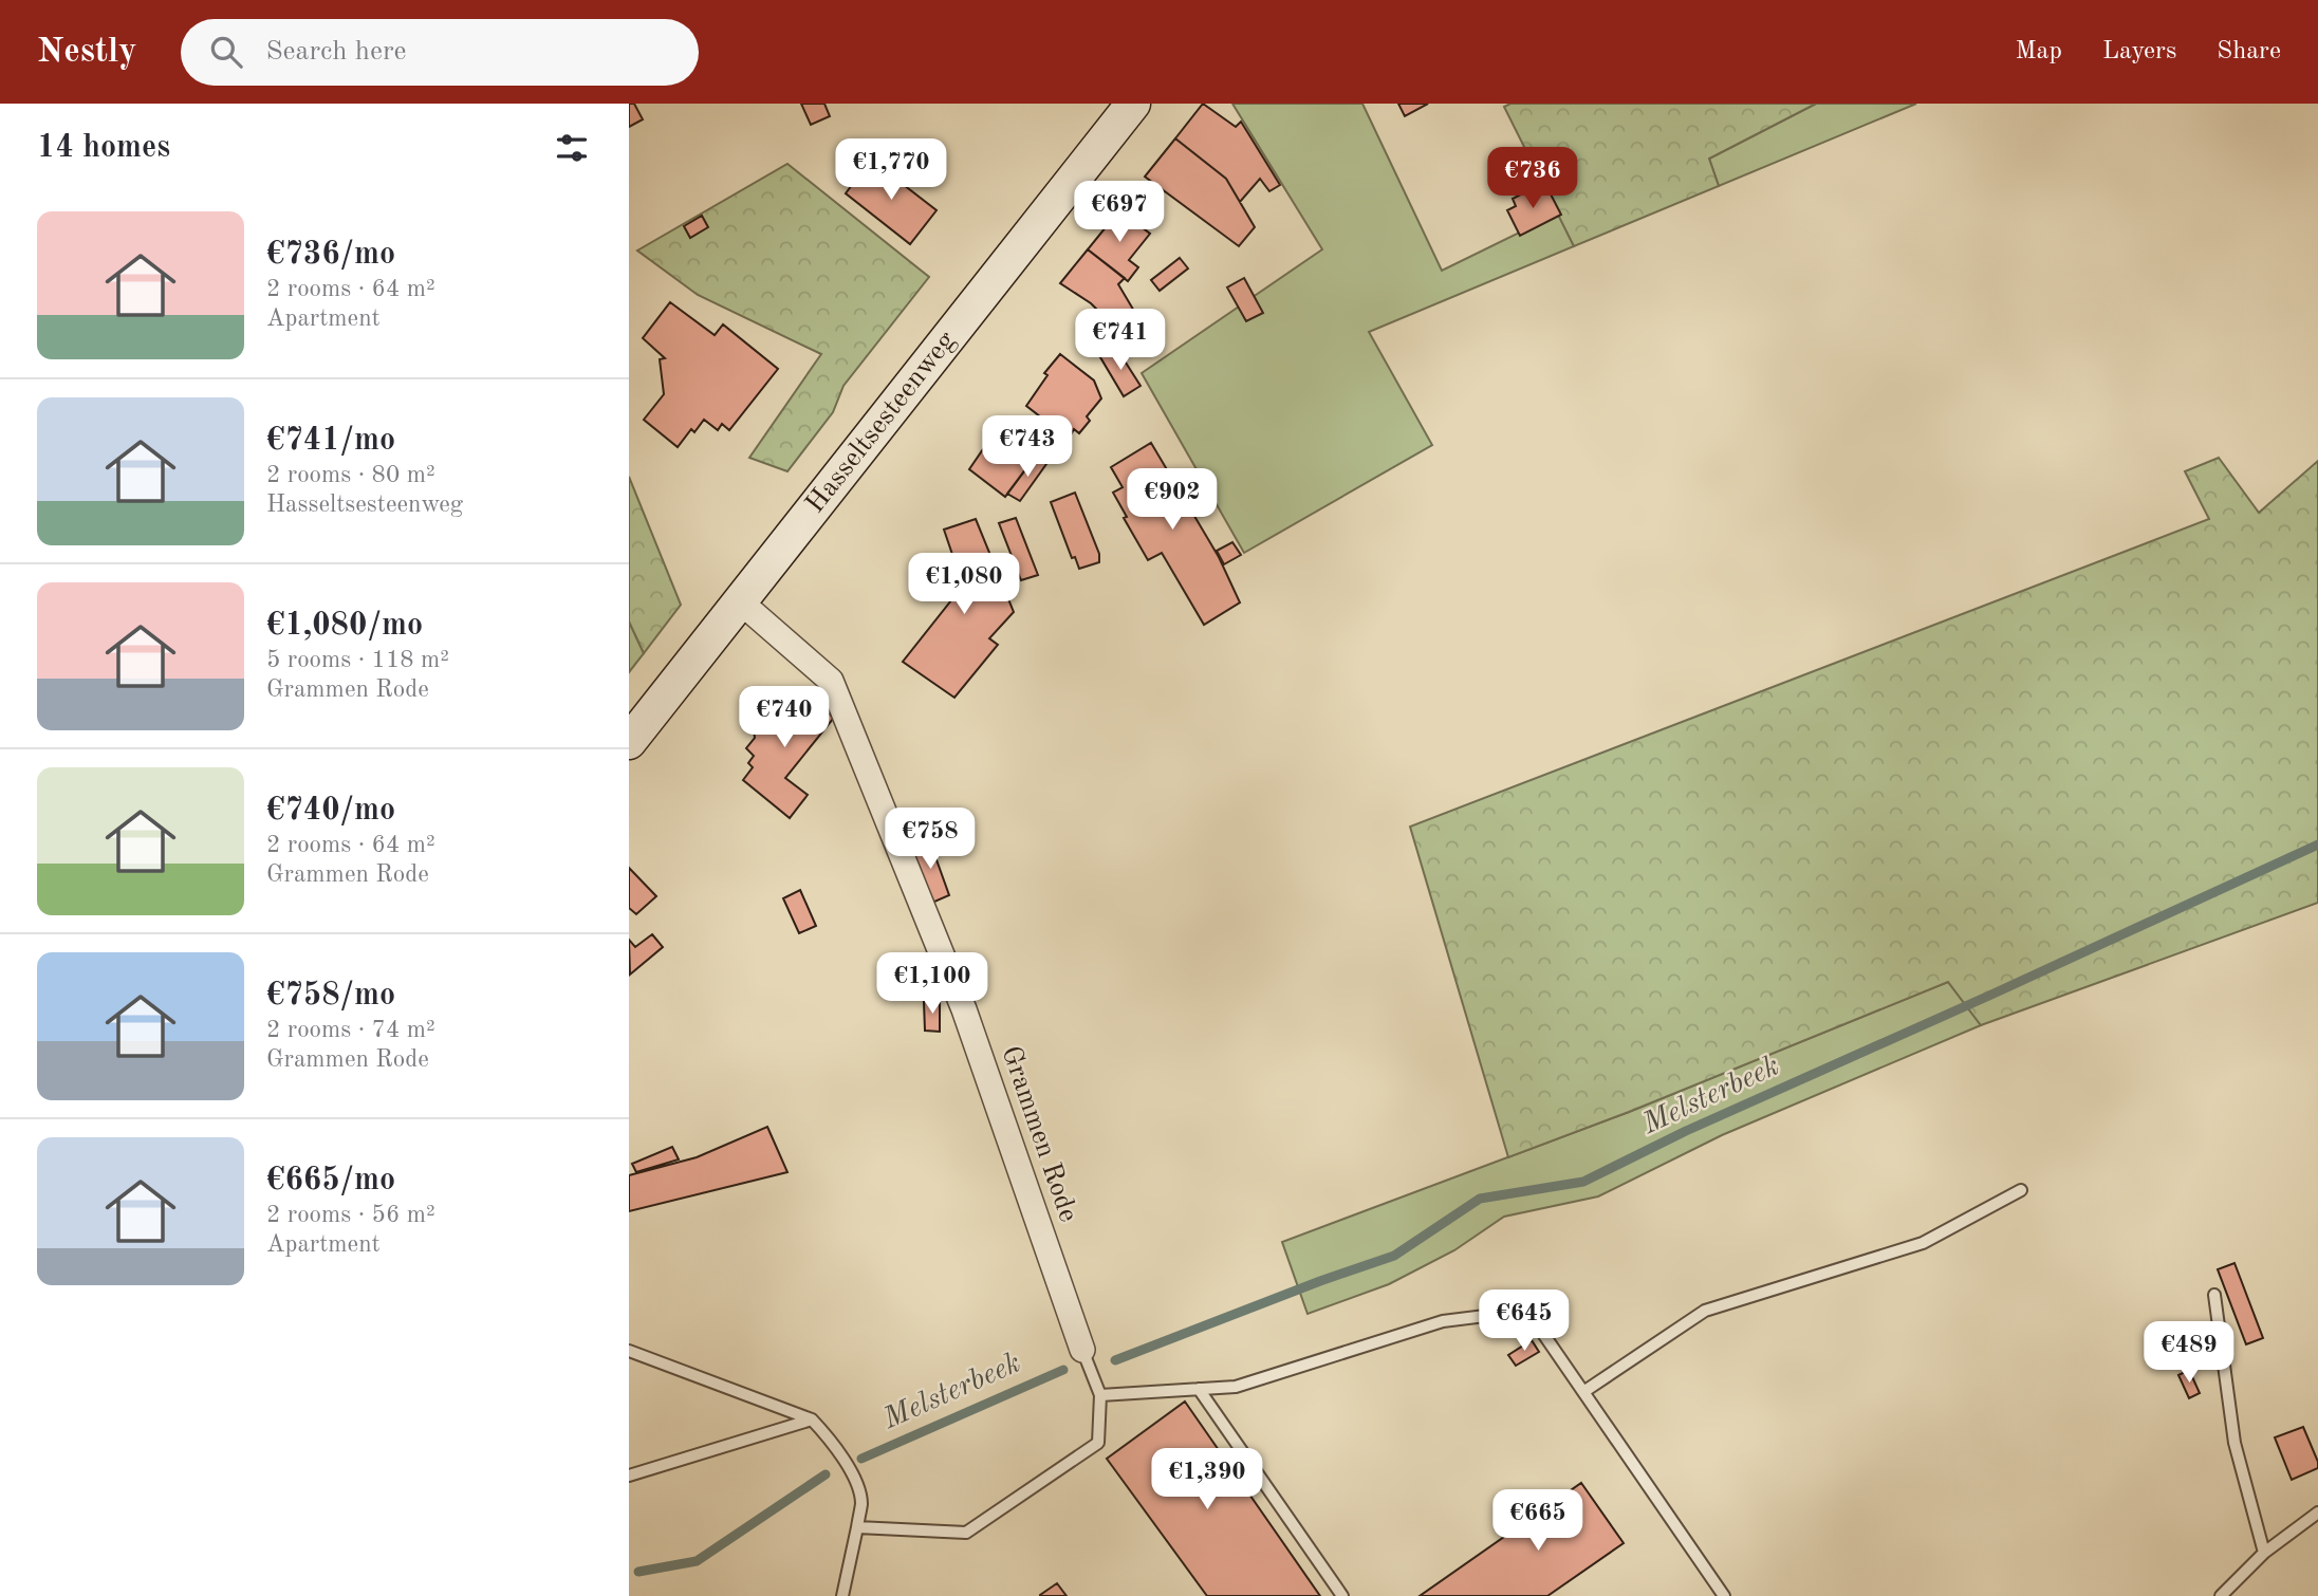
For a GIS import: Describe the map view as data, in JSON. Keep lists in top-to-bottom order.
{
  "streets": {
    "main road": ["Hasseltsesteenweg"],
    "street": ["Grammen Rode"]
  },
  "crossings": [
    ["Hasseltsesteenweg", "Grammen Rode"]
  ],
  "water": ["Melsterbeek"],
  "page": {
    "header": "Nestly",
    "search": "Search here",
    "nav": ["Map", "Layers", "Share"],
    "heading": "14 homes",
    "price": [
      "€1,770",
      "€736",
      "€697",
      "€741",
      "€743",
      "€902",
      "€1,080",
      "€740",
      "€758",
      "€1,100",
      "€645",
      "€489",
      "€1,390",
      "€665"
    ],
    "list": [
      {
        "name": "€736/mo",
        "note": "2 rooms · 64 m² · Apartment"
      },
      {
        "name": "€741/mo",
        "note": "2 rooms · 80 m² · Hasseltsesteenweg"
      },
      {
        "name": "€1,080/mo",
        "note": "5 rooms · 118 m² · Grammen Rode"
      },
      {
        "name": "€740/mo",
        "note": "2 rooms · 64 m² · Grammen Rode"
      },
      {
        "name": "€758/mo",
        "note": "2 rooms · 74 m² · Grammen Rode"
      },
      {
        "name": "€665/mo",
        "note": "2 rooms · 56 m² · Apartment"
      }
    ]
  }
}
